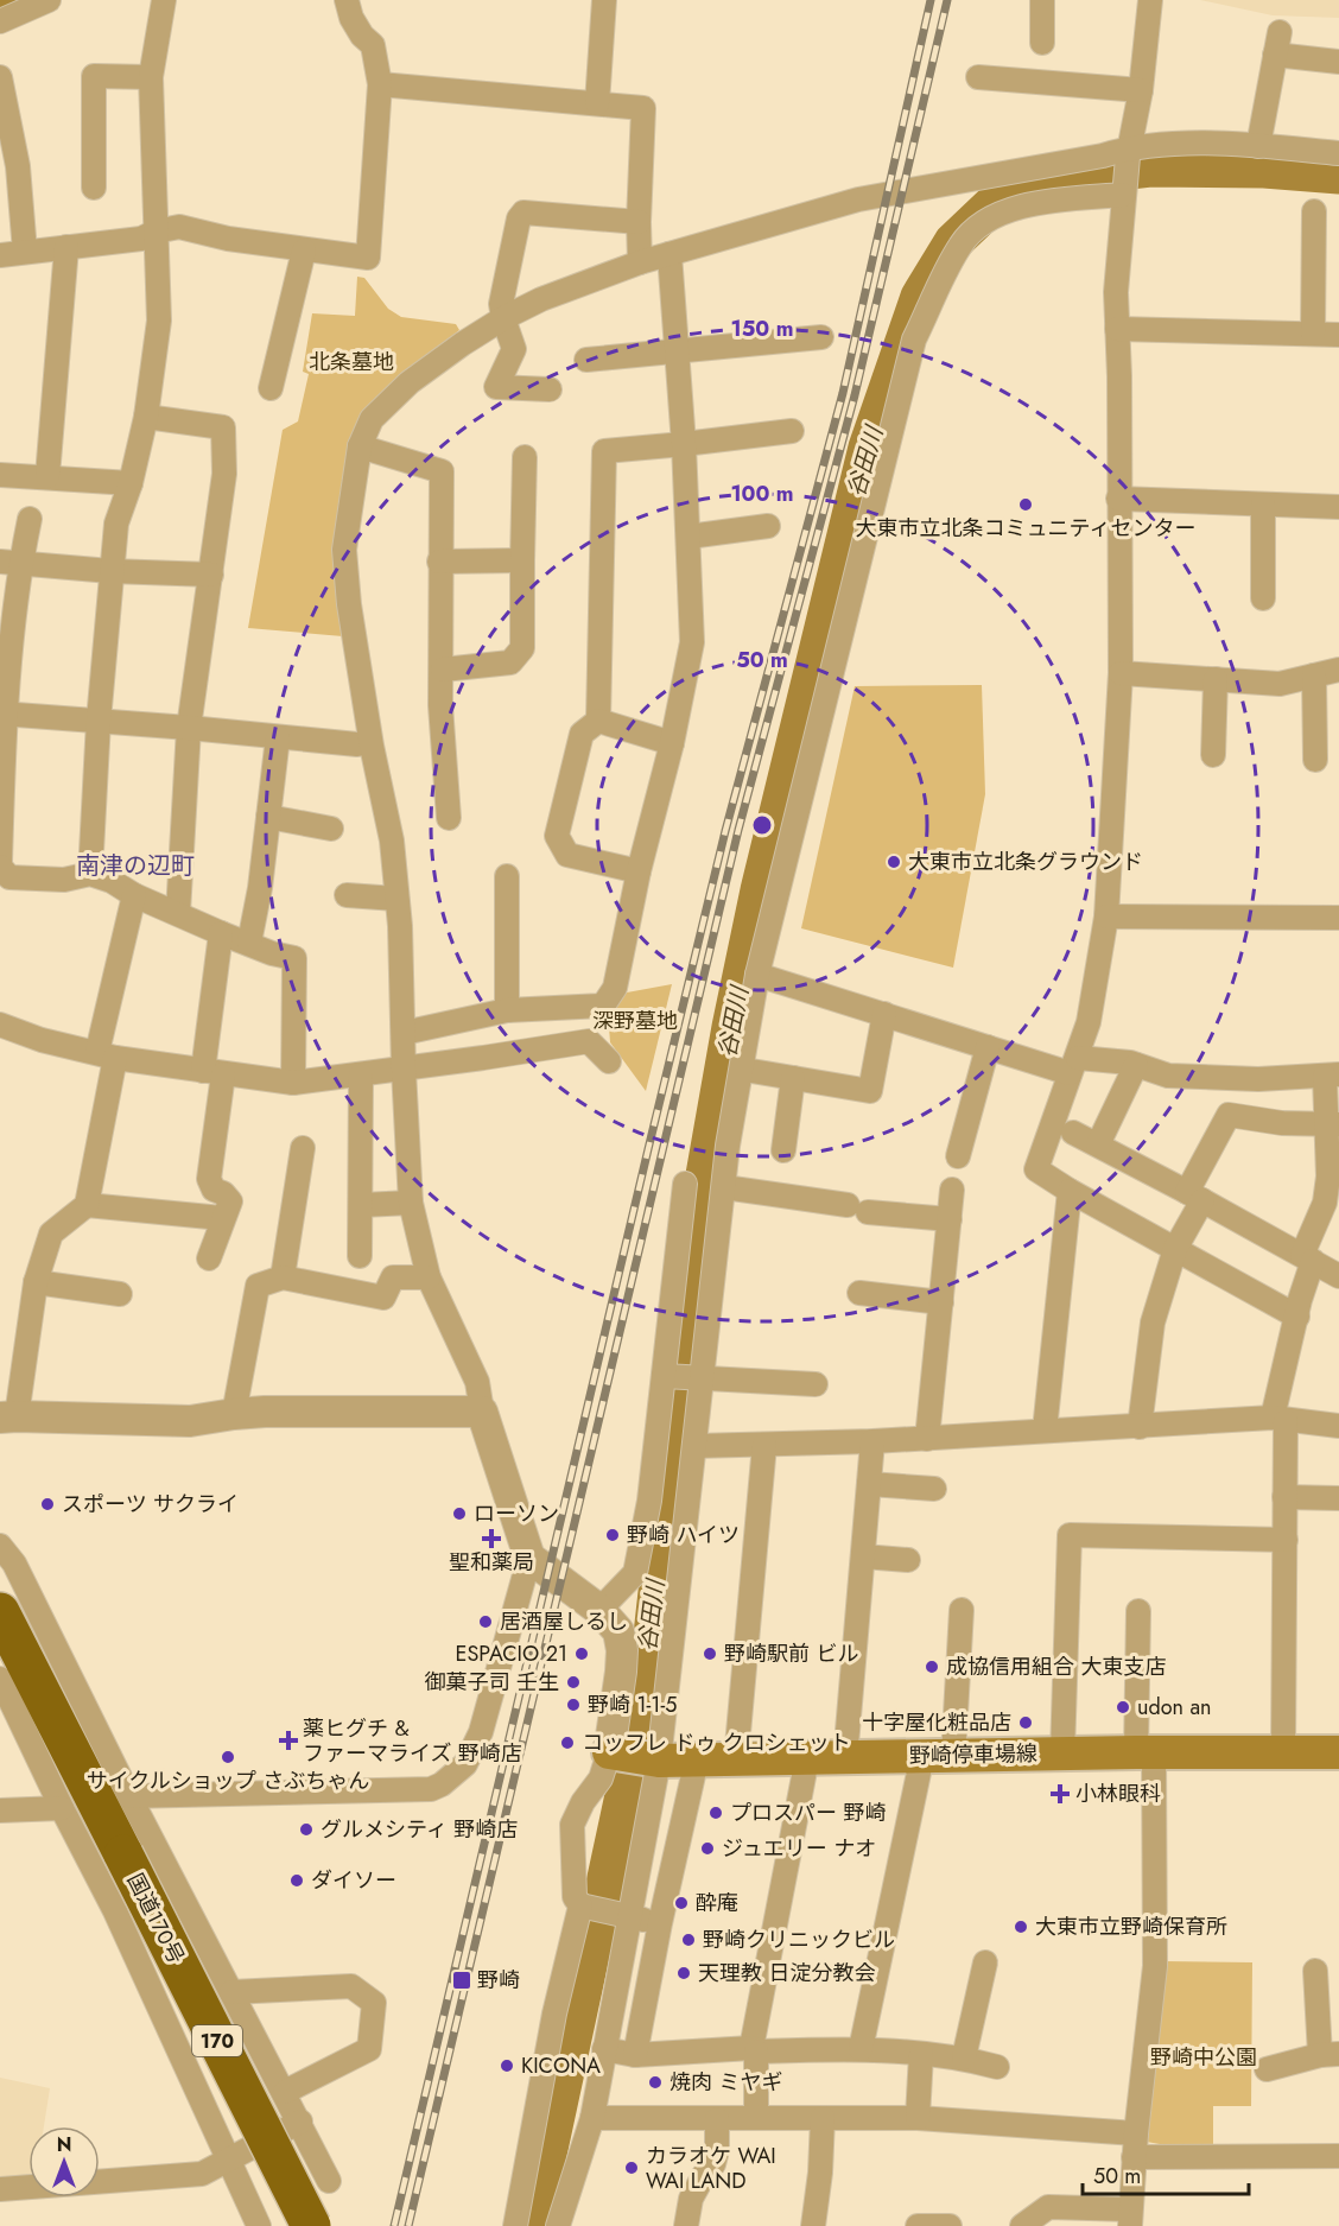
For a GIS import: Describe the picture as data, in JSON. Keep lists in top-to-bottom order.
{
  "streets": {
    "highway": ["国道170号", "170"],
    "main road": ["野崎停車場線"]
  },
  "districts": ["南津の辺町"],
  "water": ["谷田川"],
  "parks": ["北条墓地", "深野墓地", "野崎中公園"],
  "places": {
    "other": [
      "大東市立北条コミュニティセンター",
      "大東市立北条グラウンド",
      "スポーツ サクライ",
      "ローソン",
      "野崎 ハイツ",
      "居酒屋しるし",
      "ESPACIO 21",
      "野崎駅前 ビル",
      "成協信用組合 大東支店",
      "御菓子司 壬生",
      "野崎 1-1-5",
      "udon an",
      "十字屋化粧品店",
      "コッフレ ドゥ クロシェット",
      "サイクルショップ さぶちゃん",
      "プロスパー 野崎",
      "グルメシティ 野崎店",
      "ジュエリー ナオ",
      "ダイソー",
      "酔庵",
      "大東市立野崎保育所",
      "野崎クリニックビル",
      "天理教 日淀分教会",
      "KICONA",
      "焼肉 ミヤギ",
      "カラオケ WAI WAI LAND"
    ],
    "health": ["聖和薬局", "薬ヒグチ & ファーマライズ 野崎店", "小林眼科"],
    "transit": ["野崎"]
  },
  "scale_bar": "50 m",
  "north": "top",
  "rings": ["150 m", "100 m", "50 m"]
}
